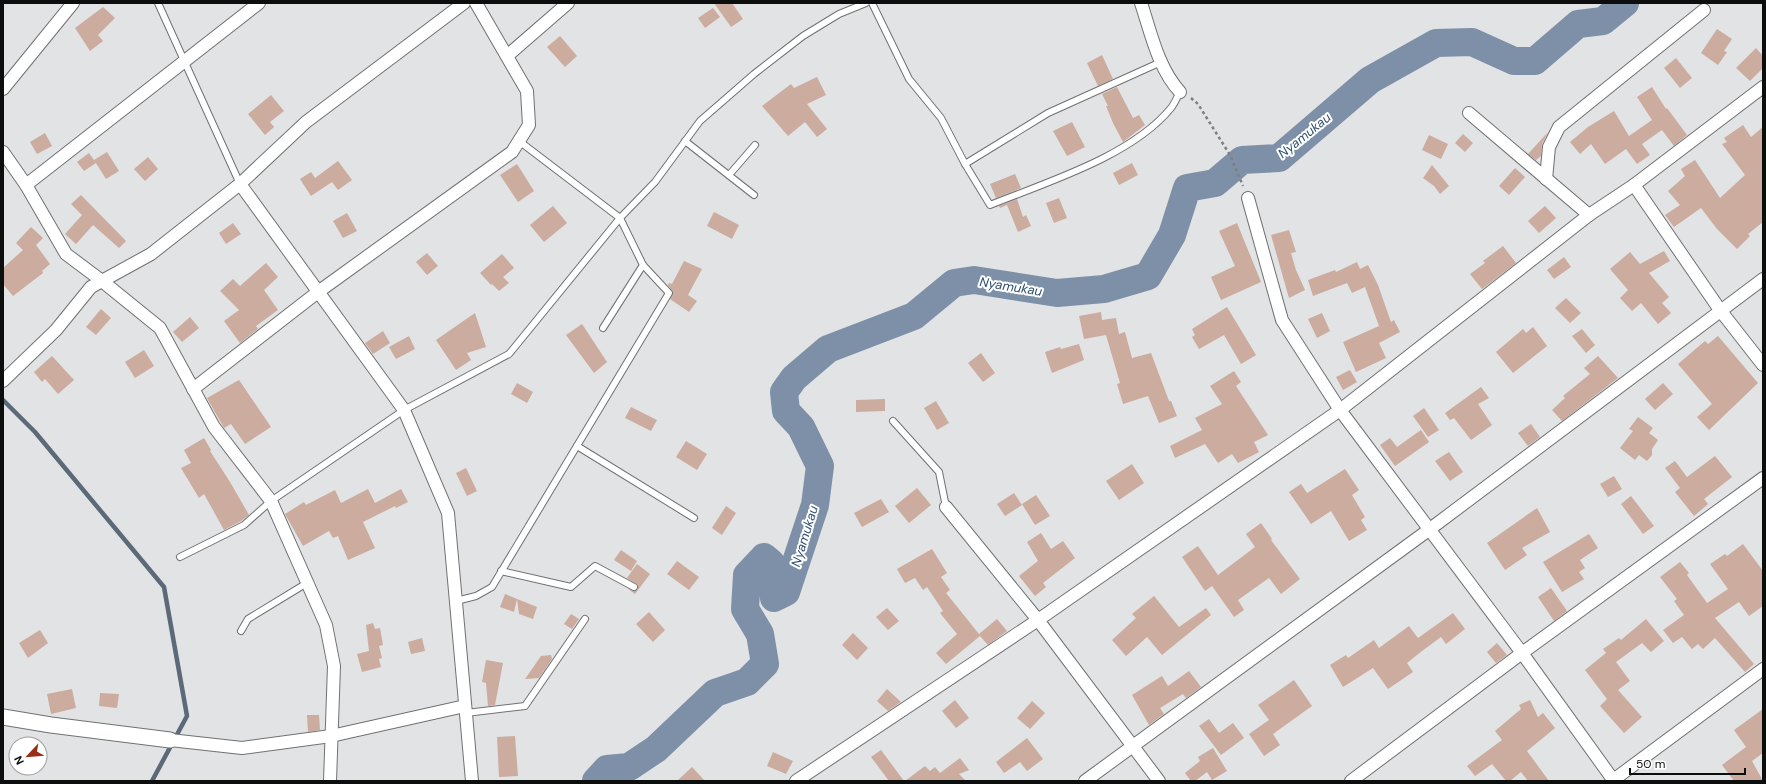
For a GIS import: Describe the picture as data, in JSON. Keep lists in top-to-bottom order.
{
  "water": ["Nyamukau"],
  "scale_bar": "50 m",
  "north": "bottom left"
}
